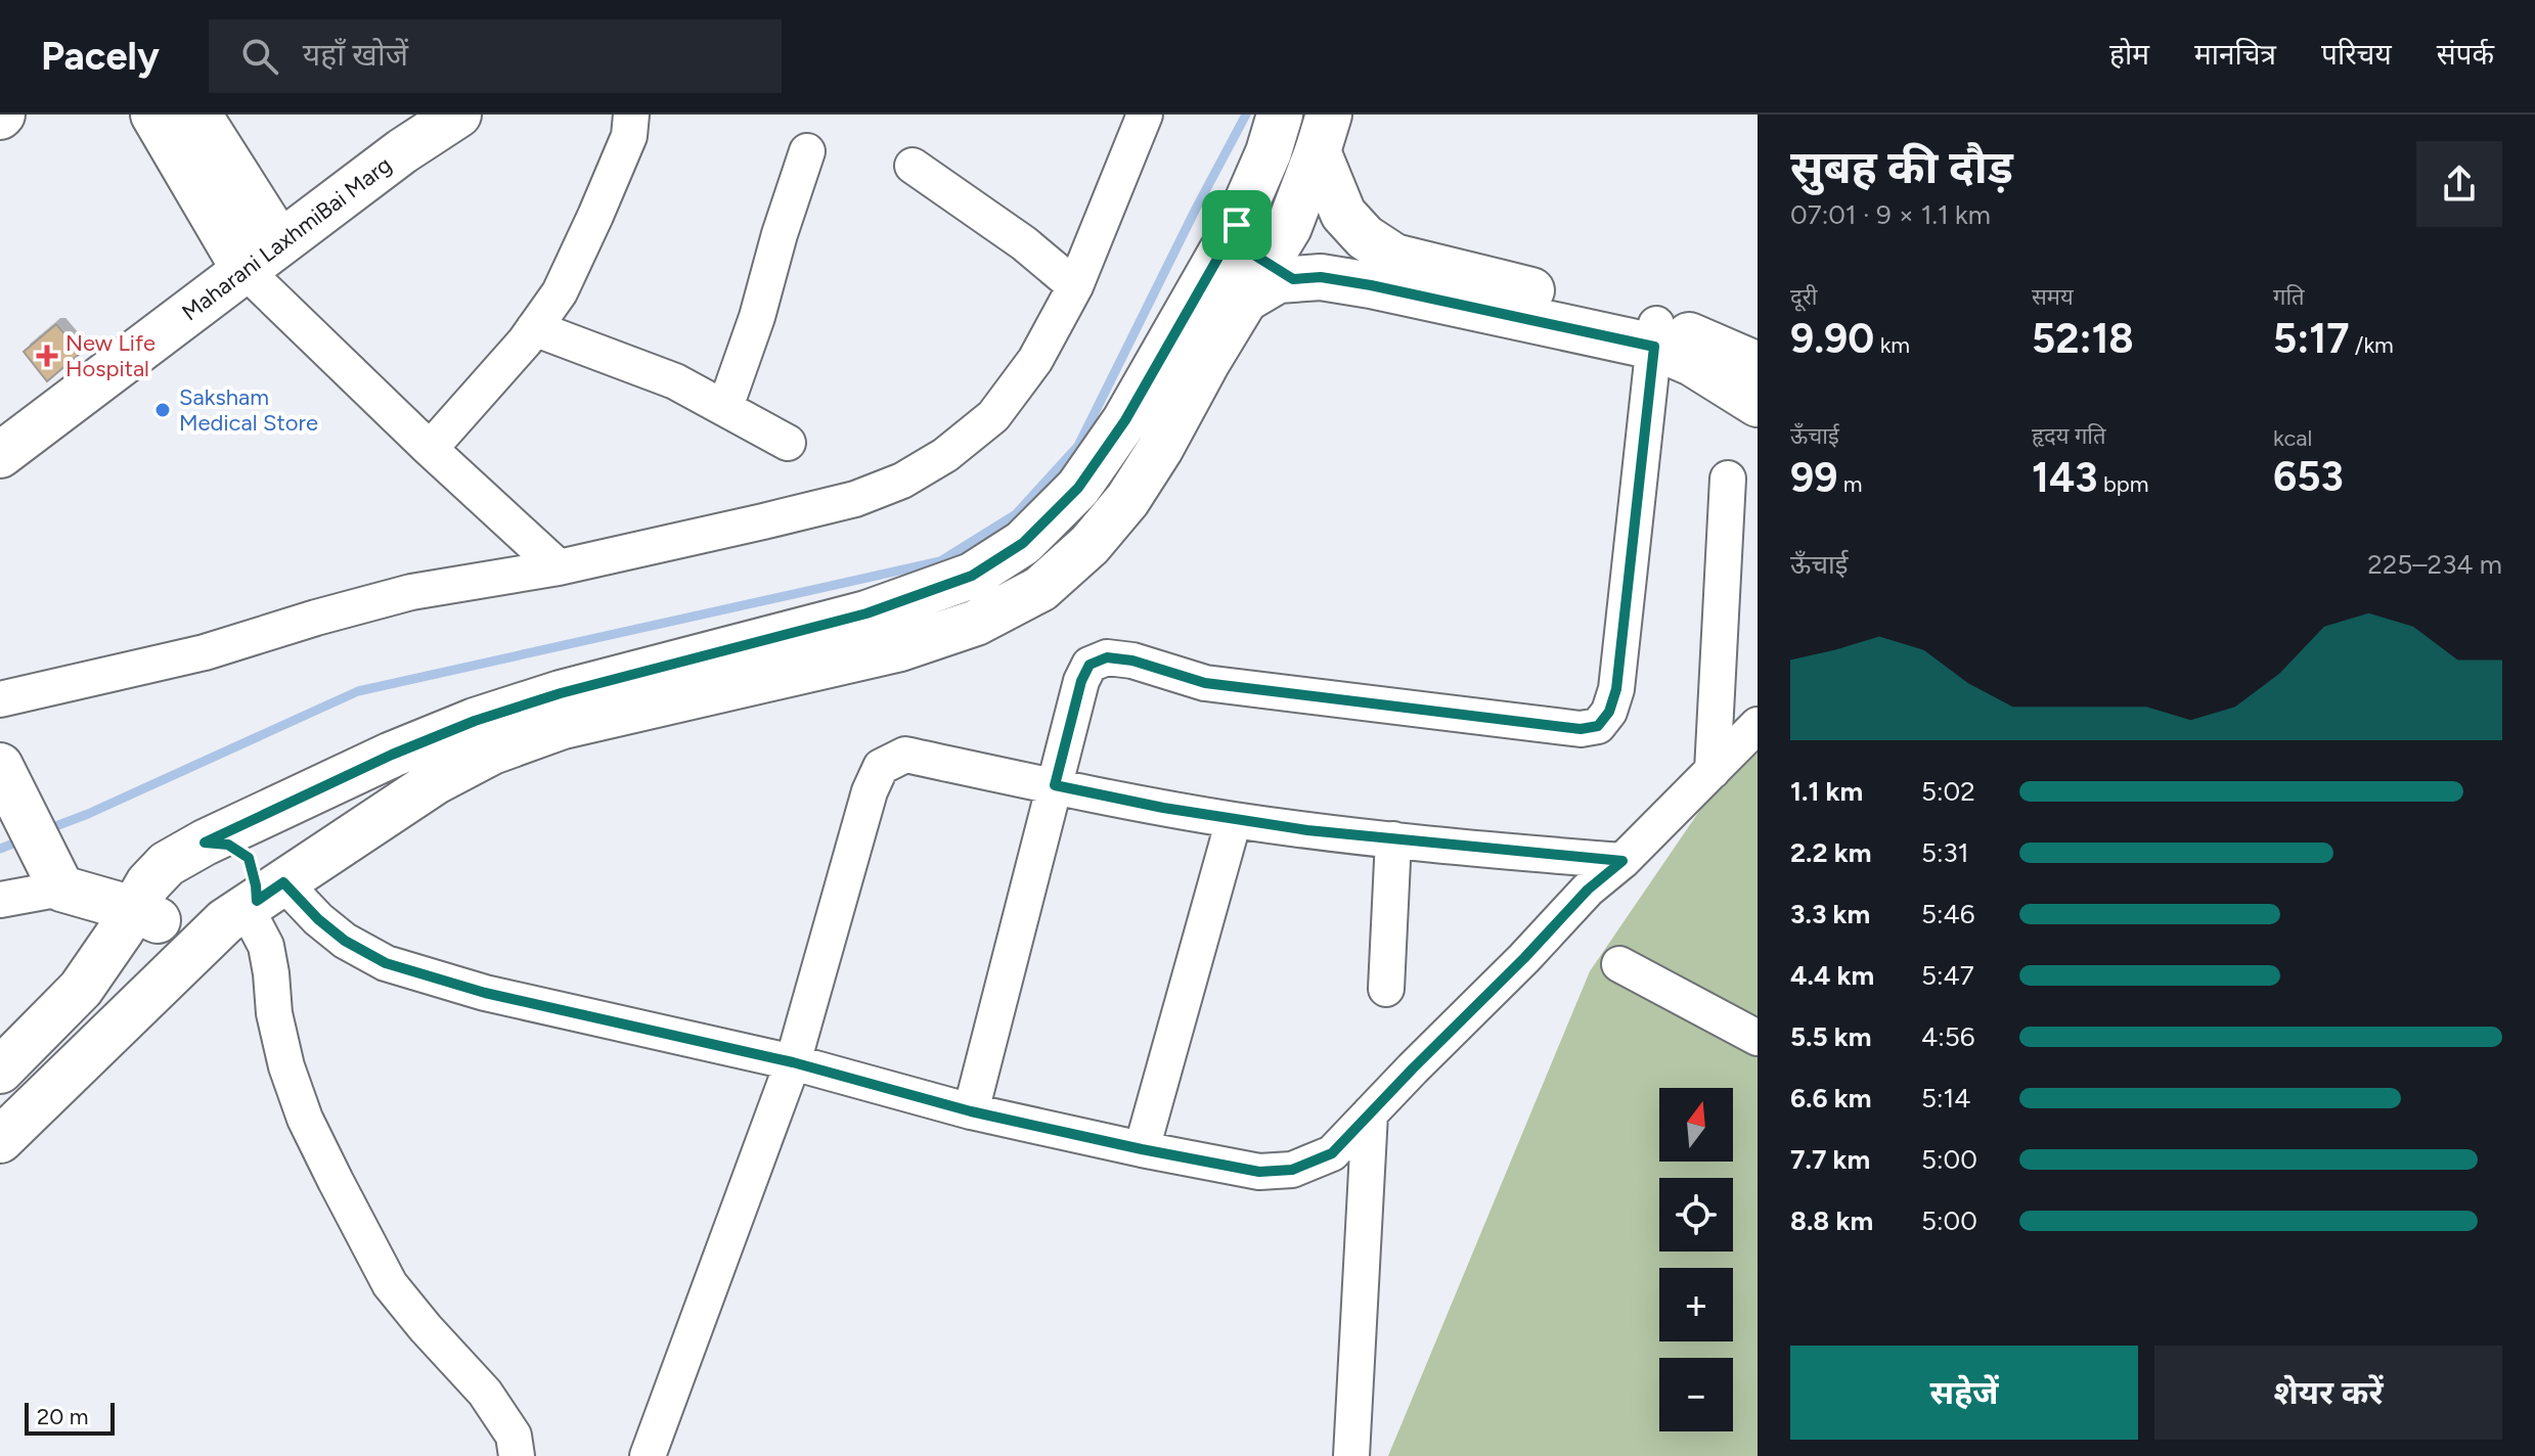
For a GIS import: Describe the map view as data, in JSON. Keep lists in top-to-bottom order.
{
  "streets": {
    "main road": ["Maharani LaxhmiBai Marg"]
  },
  "places": {
    "health": ["New Life Hospital"],
    "other": ["Saksham Medical Store"]
  },
  "scale_bar": "20 m",
  "north": "top",
  "page": {
    "header": "Pacely",
    "search": "यहाँ खोजें",
    "nav": [
      "होम",
      "मानचित्र",
      "परिचय",
      "संपर्क"
    ],
    "heading": ["सुबह की दौड़", "07:01 · 9 × 1.1 km"],
    "stats": [
      ["दूरी", "9.90 km"],
      ["समय", "52:18"],
      ["गति", "5:17 /km"],
      ["ऊँचाई", "99 m"],
      ["हृदय गति", "143 bpm"],
      ["kcal", "653"]
    ],
    "chart": ["ऊँचाई", "225–234 m"],
    "list": [
      {
        "name": "1.1 km",
        "note": "5:02"
      },
      {
        "name": "2.2 km",
        "note": "5:31"
      },
      {
        "name": "3.3 km",
        "note": "5:46"
      },
      {
        "name": "4.4 km",
        "note": "5:47"
      },
      {
        "name": "5.5 km",
        "note": "4:56"
      },
      {
        "name": "6.6 km",
        "note": "5:14"
      },
      {
        "name": "7.7 km",
        "note": "5:00"
      },
      {
        "name": "8.8 km",
        "note": "5:00"
      }
    ],
    "map_buttons": ["+", "−"],
    "buttons": ["सहेजें", "शेयर करें"],
    "scale": "20 m"
  }
}
